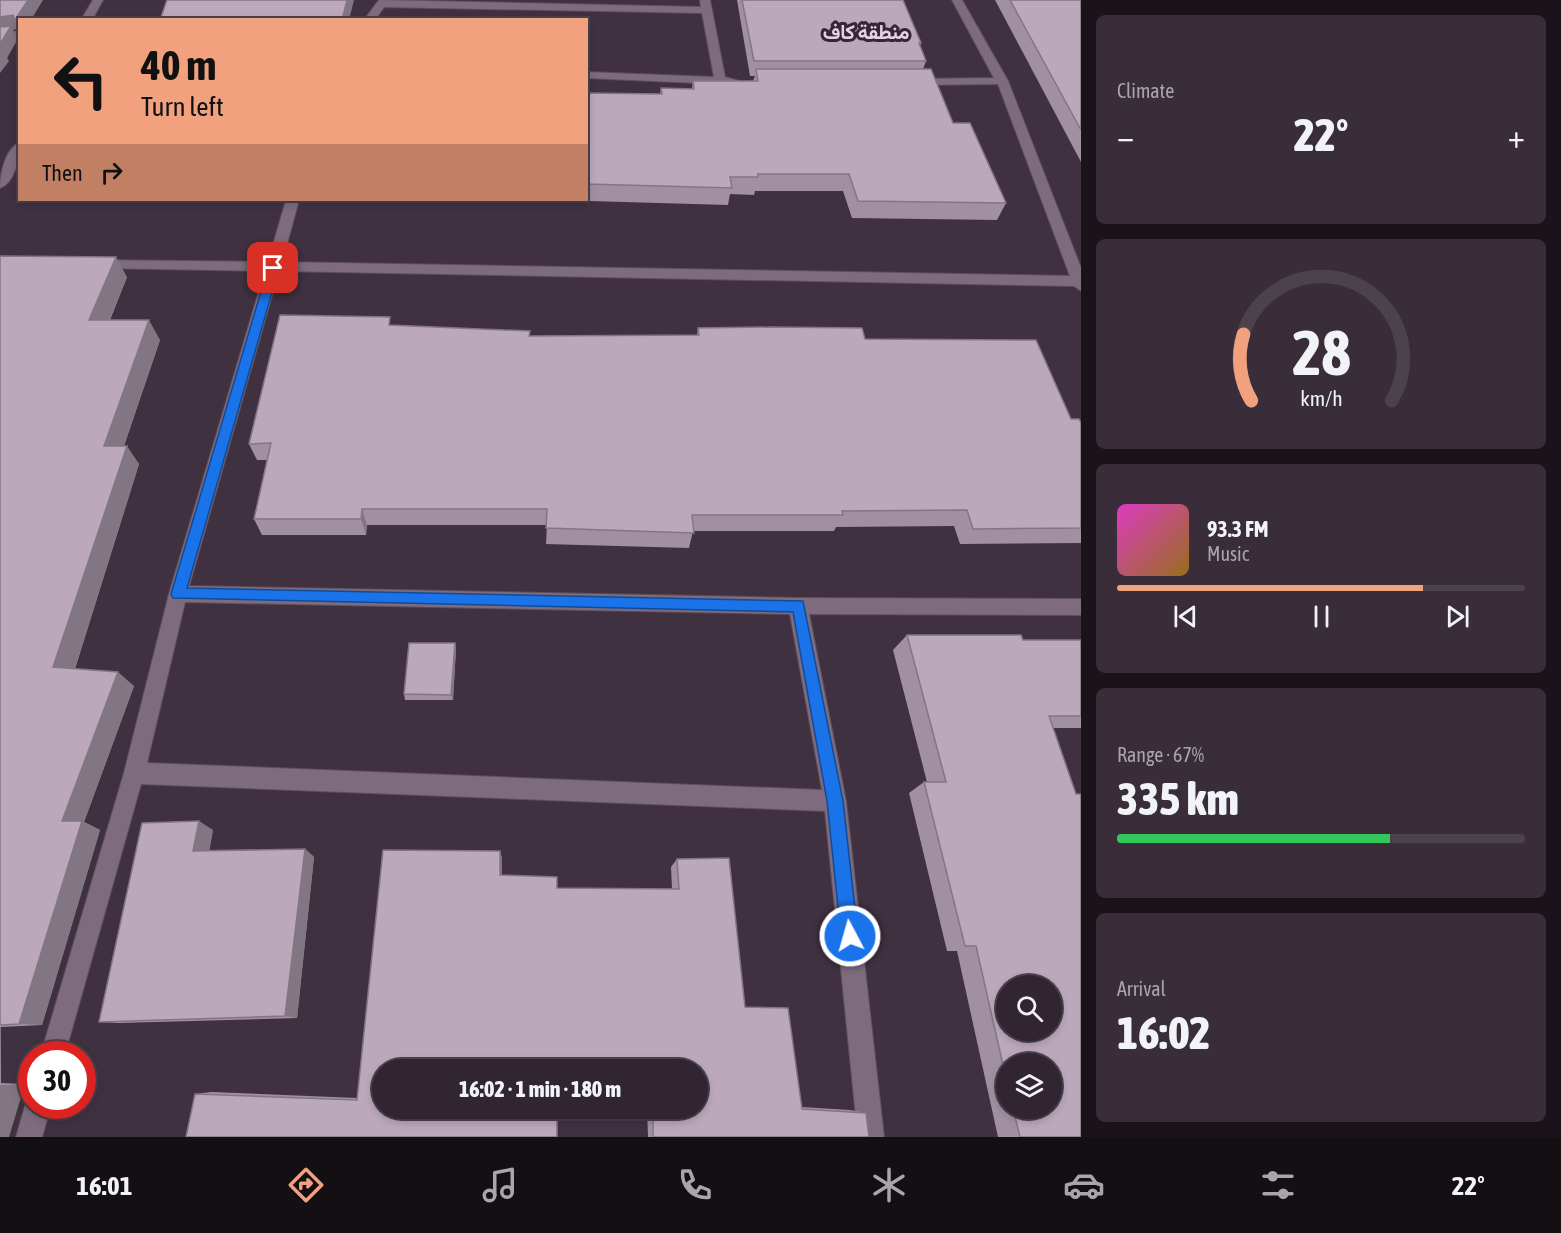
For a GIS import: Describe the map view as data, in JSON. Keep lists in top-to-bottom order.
{
  "districts": ["منطقة كاف"],
  "page": {
    "tile": [
      "Climate",
      ["Range · 67%", "335 km"],
      ["Arrival", "16:02"]
    ],
    "turn": ["40 m", "Turn left"],
    "heat": ["−", "22°", "+"],
    "then": "Then",
    "song": ["93.3 FM", "Music"],
    "limit": "30",
    "trip": "16:02 · 1 min · 180 m",
    "tabs": ["16:01", "22°"],
    "gauge": ["28", "km/h"]
  }
}
